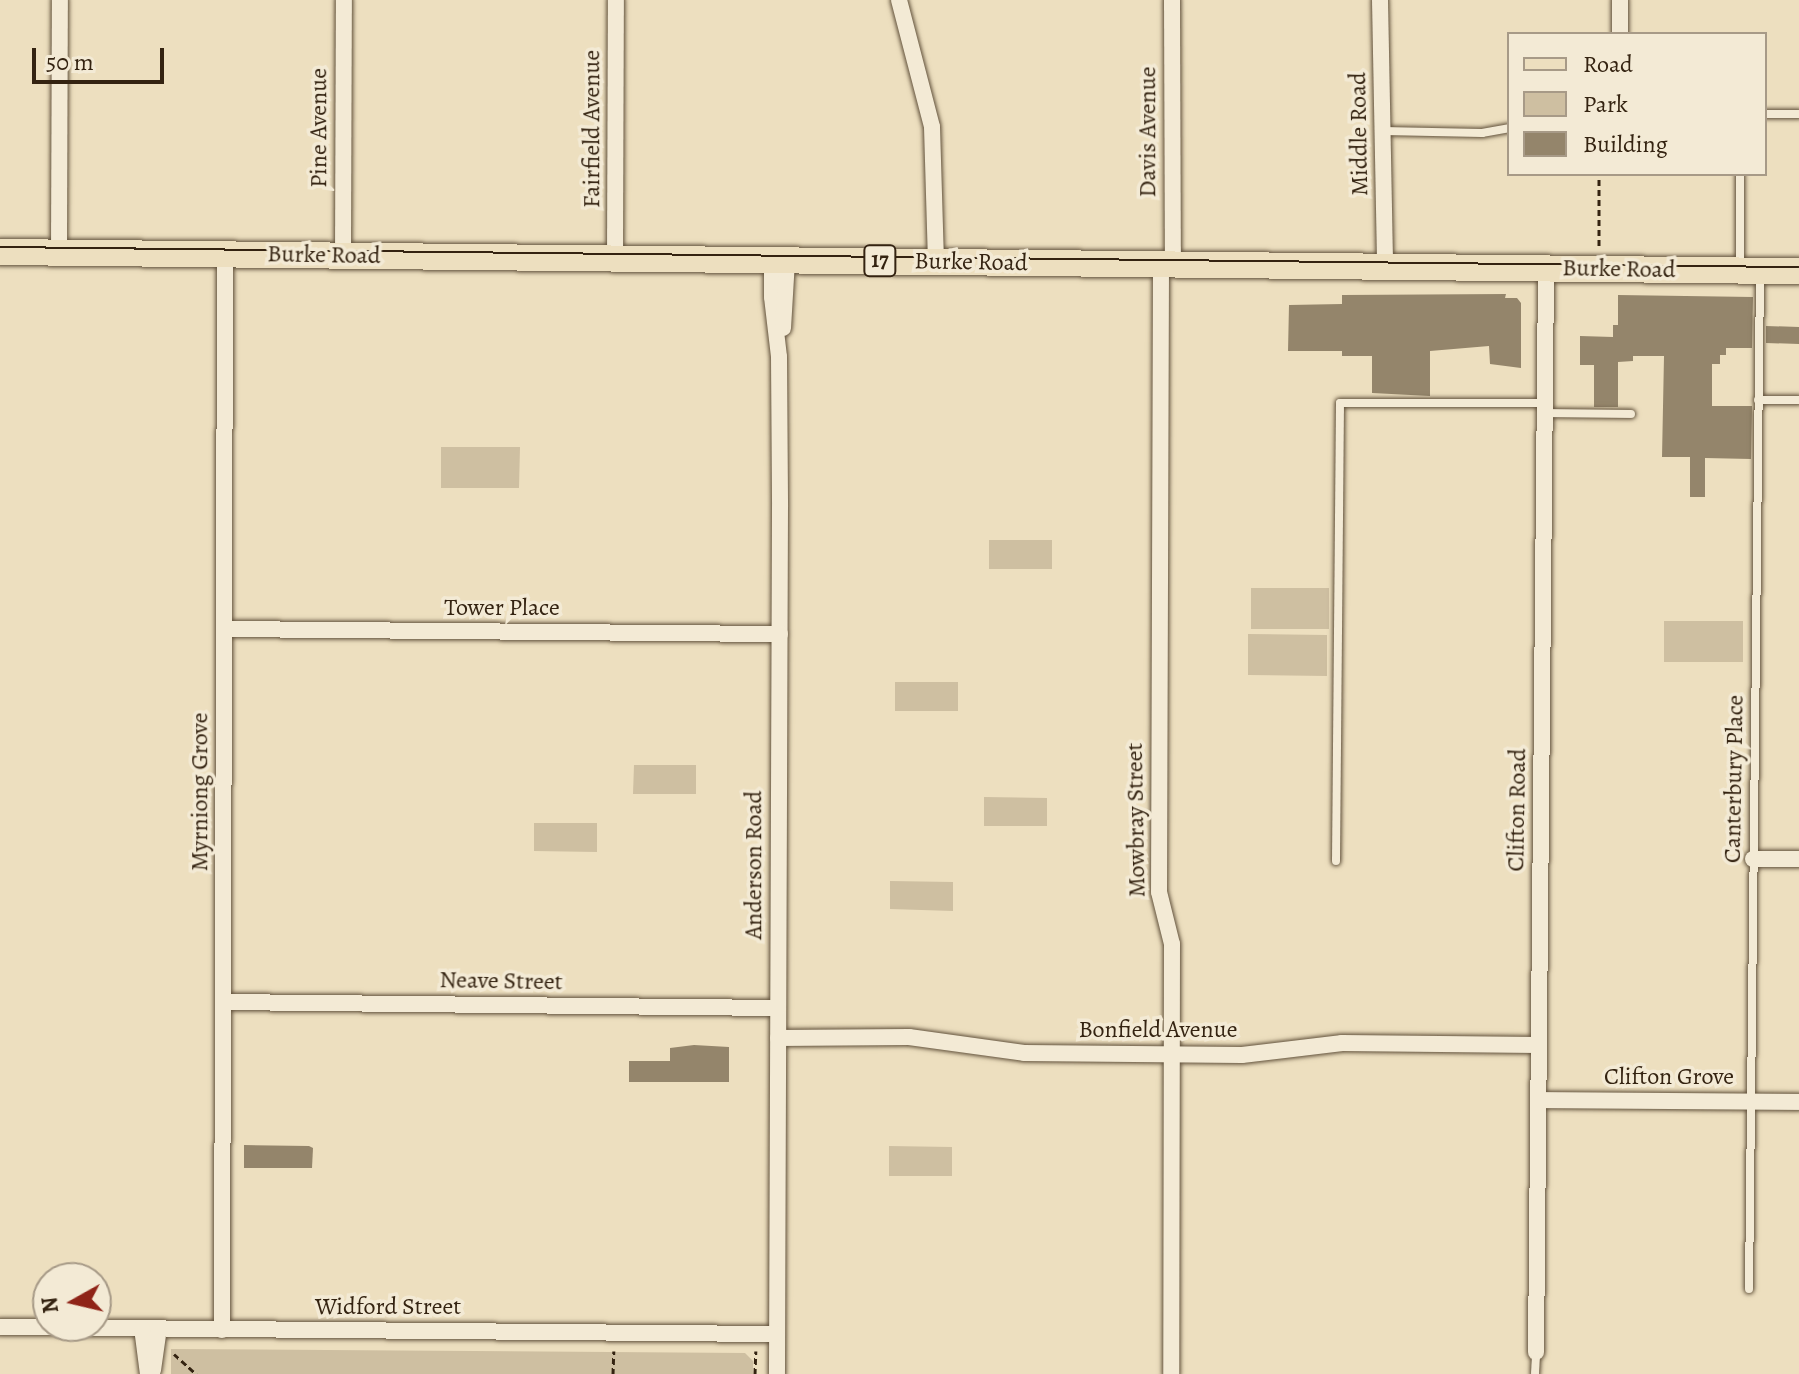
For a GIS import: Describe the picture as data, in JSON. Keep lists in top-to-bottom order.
{
  "streets": {
    "main road": ["Burke Road", "17"],
    "street": [
      "Pine Avenue",
      "Fairfield Avenue",
      "Davis Avenue",
      "Middle Road",
      "Tower Place",
      "Myrniong Grove",
      "Clifton Road",
      "Mowbray Street",
      "Anderson Road",
      "Neave Street",
      "Bonfield Avenue",
      "Clifton Grove",
      "Widford Street"
    ],
    "lane": ["Canterbury Place"]
  },
  "crossings": [
    ["Pine Avenue", "Burke Road"],
    ["Fairfield Avenue", "Burke Road"],
    ["Davis Avenue", "Burke Road"],
    ["Davis Avenue", "Mowbray Street"],
    ["Middle Road", "Burke Road"],
    ["Burke Road", "Canterbury Place"],
    ["Burke Road", "Myrniong Grove"],
    ["Burke Road", "Clifton Road"],
    ["Burke Road", "Mowbray Street"],
    ["Burke Road", "Anderson Road"],
    ["Tower Place", "Myrniong Grove"],
    ["Tower Place", "Anderson Road"],
    ["Canterbury Place", "Clifton Grove"],
    ["Myrniong Grove", "Neave Street"],
    ["Myrniong Grove", "Widford Street"],
    ["Clifton Road", "Bonfield Avenue"],
    ["Clifton Road", "Clifton Grove"],
    ["Mowbray Street", "Bonfield Avenue"],
    ["Anderson Road", "Neave Street"],
    ["Anderson Road", "Bonfield Avenue"],
    ["Anderson Road", "Widford Street"]
  ],
  "legend": ["Road", "Park", "Building"],
  "scale_bar": "50 m",
  "north": "left"
}
